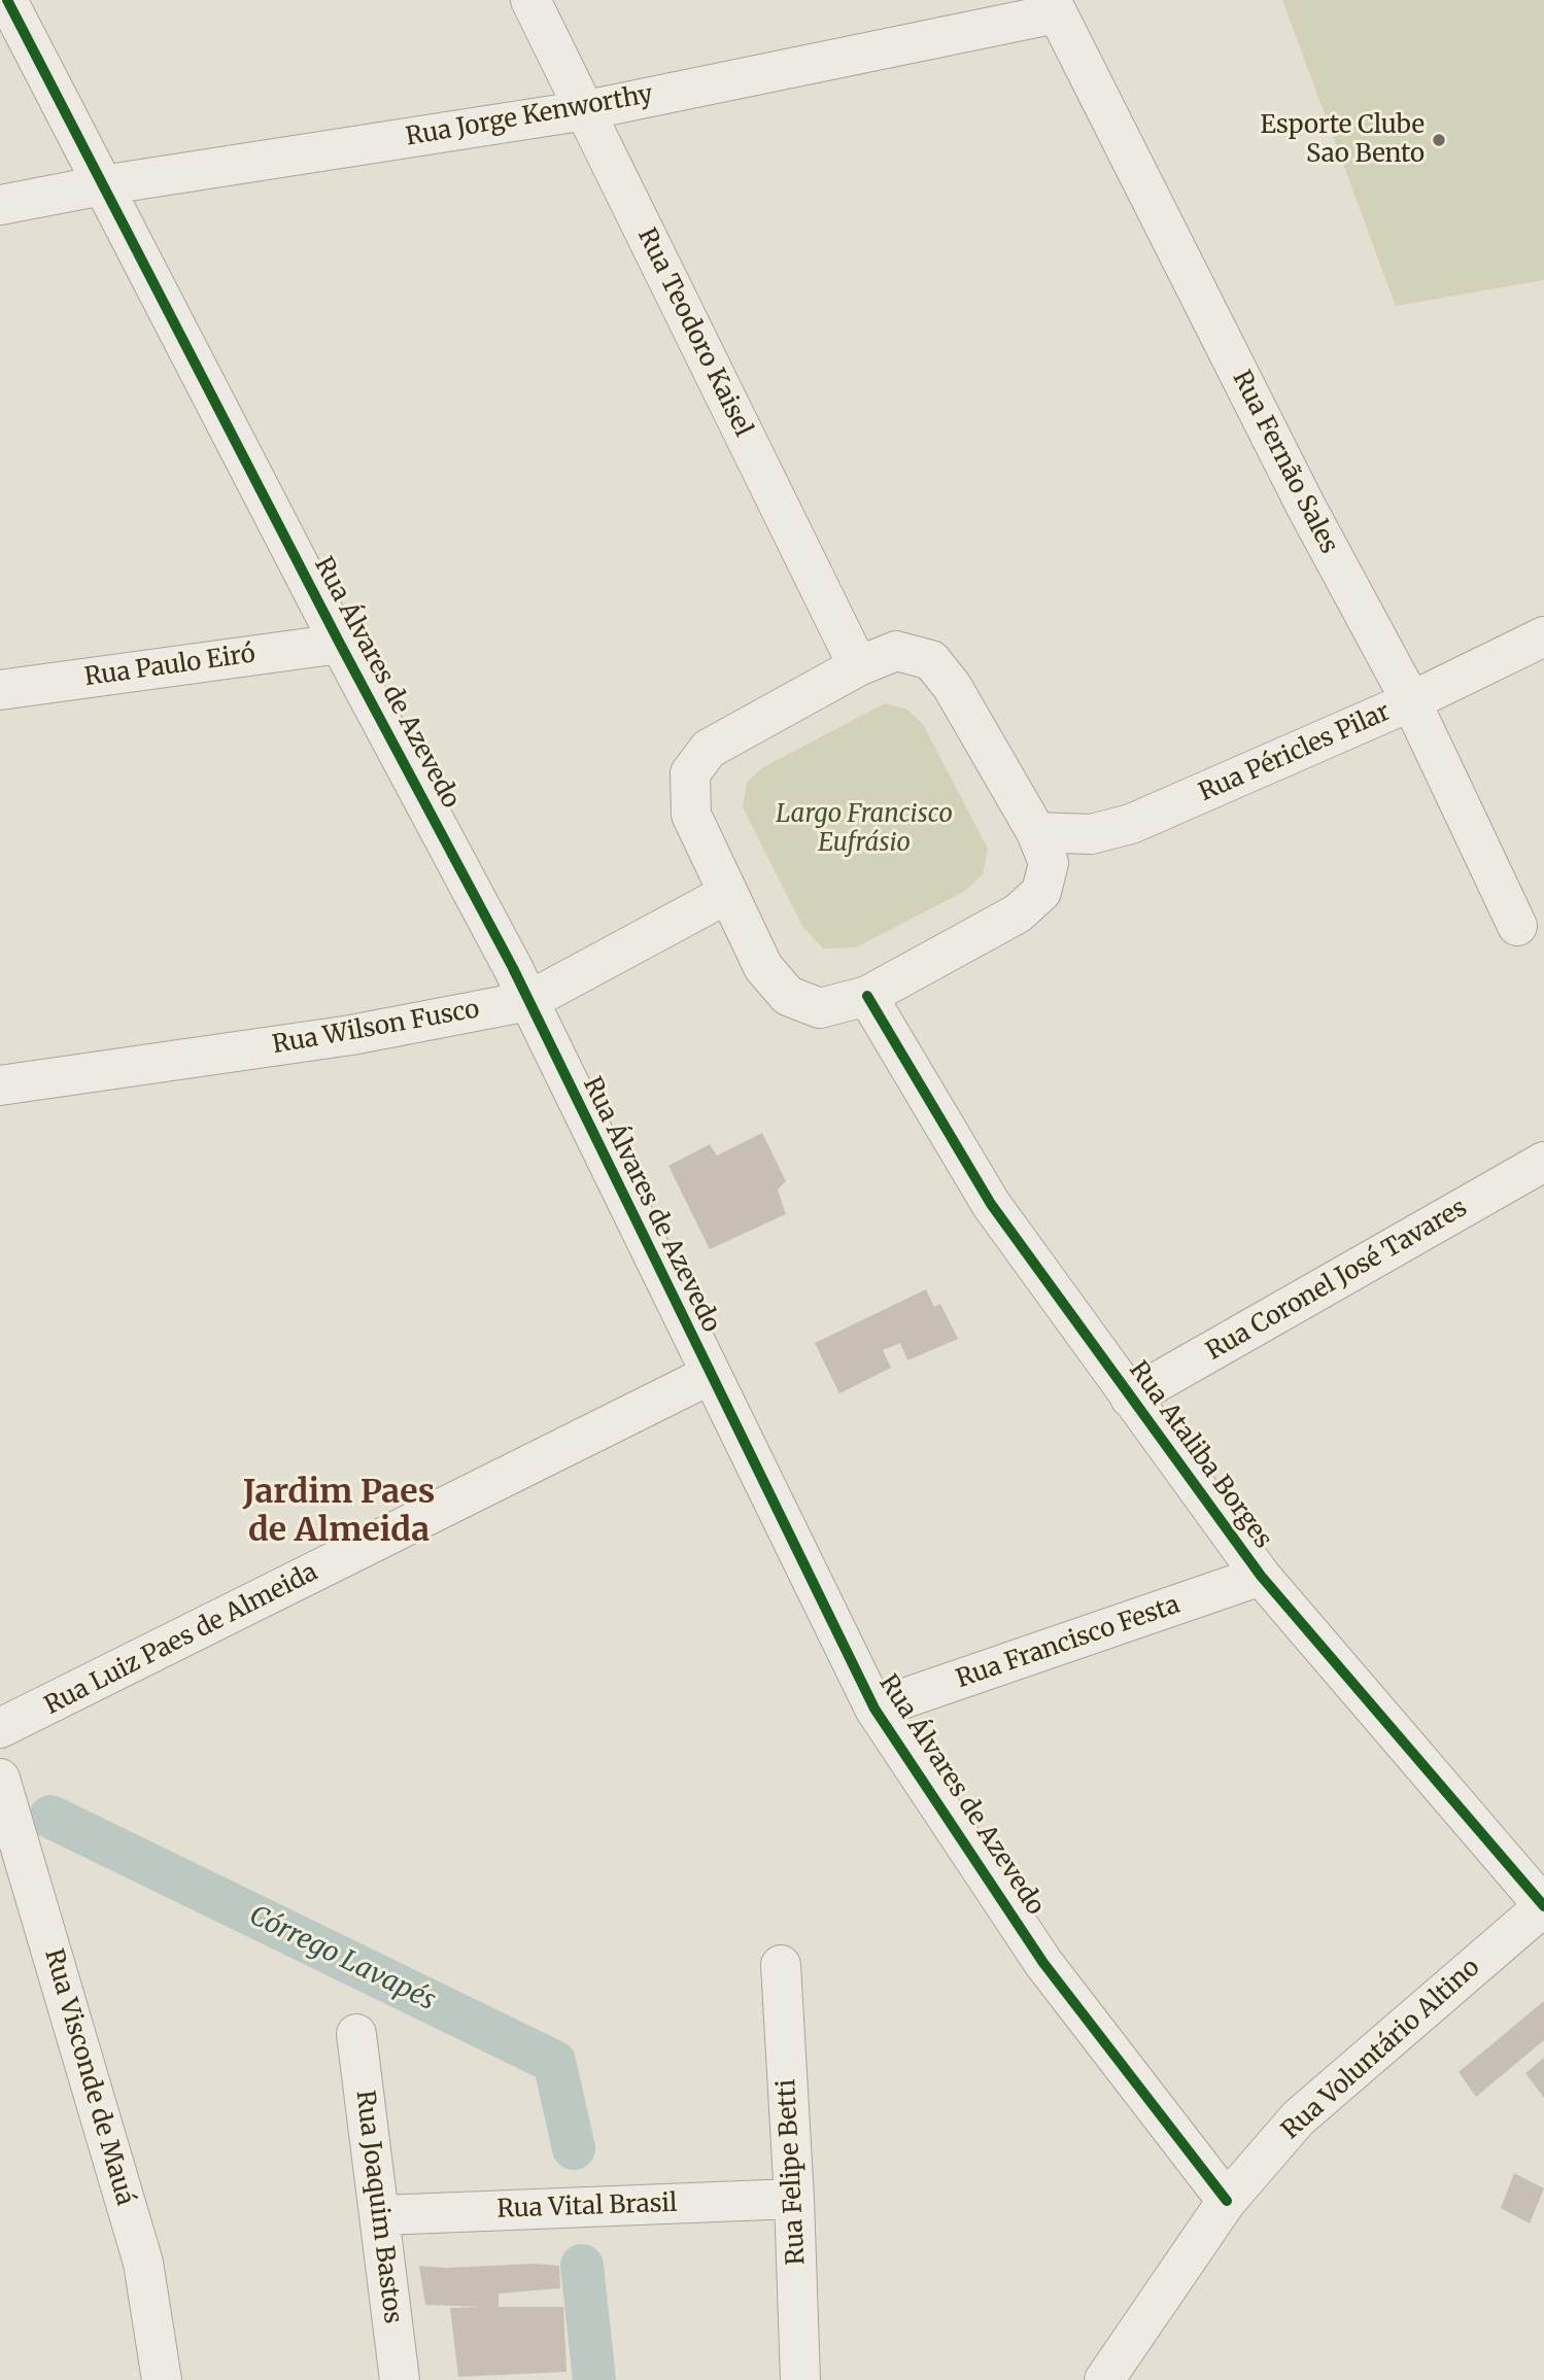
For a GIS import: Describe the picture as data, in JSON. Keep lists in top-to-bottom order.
{
  "streets": {
    "street": [
      "Rua Jorge Kenworthy",
      "Rua Teodoro Kaisel",
      "Rua Fernão Sales",
      "Rua Paulo Eiró",
      "Rua Álvares de Azevedo",
      "Rua Péricles Pilar",
      "Rua Wilson Fusco",
      "Rua Coronel José Tavares",
      "Rua Ataliba Borges",
      "Rua Luiz Paes de Almeida",
      "Rua Francisco Festa",
      "Rua Voluntário Altino",
      "Rua Visconde de Mauá",
      "Rua Felipe Betti",
      "Rua Joaquim Bastos",
      "Rua Vital Brasil"
    ]
  },
  "crossings": [
    ["Rua Jorge Kenworthy", "Rua Teodoro Kaisel"],
    ["Rua Jorge Kenworthy", "Rua Fernão Sales"],
    ["Rua Jorge Kenworthy", "Rua Álvares de Azevedo"],
    ["Rua Fernão Sales", "Rua Péricles Pilar"],
    ["Rua Paulo Eiró", "Rua Álvares de Azevedo"],
    ["Rua Álvares de Azevedo", "Rua Wilson Fusco"],
    ["Rua Álvares de Azevedo", "Rua Luiz Paes de Almeida"],
    ["Rua Álvares de Azevedo", "Rua Francisco Festa"],
    ["Rua Álvares de Azevedo", "Rua Voluntário Altino"],
    ["Rua Coronel José Tavares", "Rua Ataliba Borges"],
    ["Rua Ataliba Borges", "Rua Francisco Festa"],
    ["Rua Ataliba Borges", "Rua Voluntário Altino"],
    ["Rua Felipe Betti", "Rua Vital Brasil"],
    ["Rua Joaquim Bastos", "Rua Vital Brasil"]
  ],
  "districts": ["Jardim Paes de Almeida"],
  "water": ["Córrego Lavapés"],
  "parks": ["Largo Francisco Eufrásio"],
  "places": ["Esporte Clube Sao Bento"]
}
